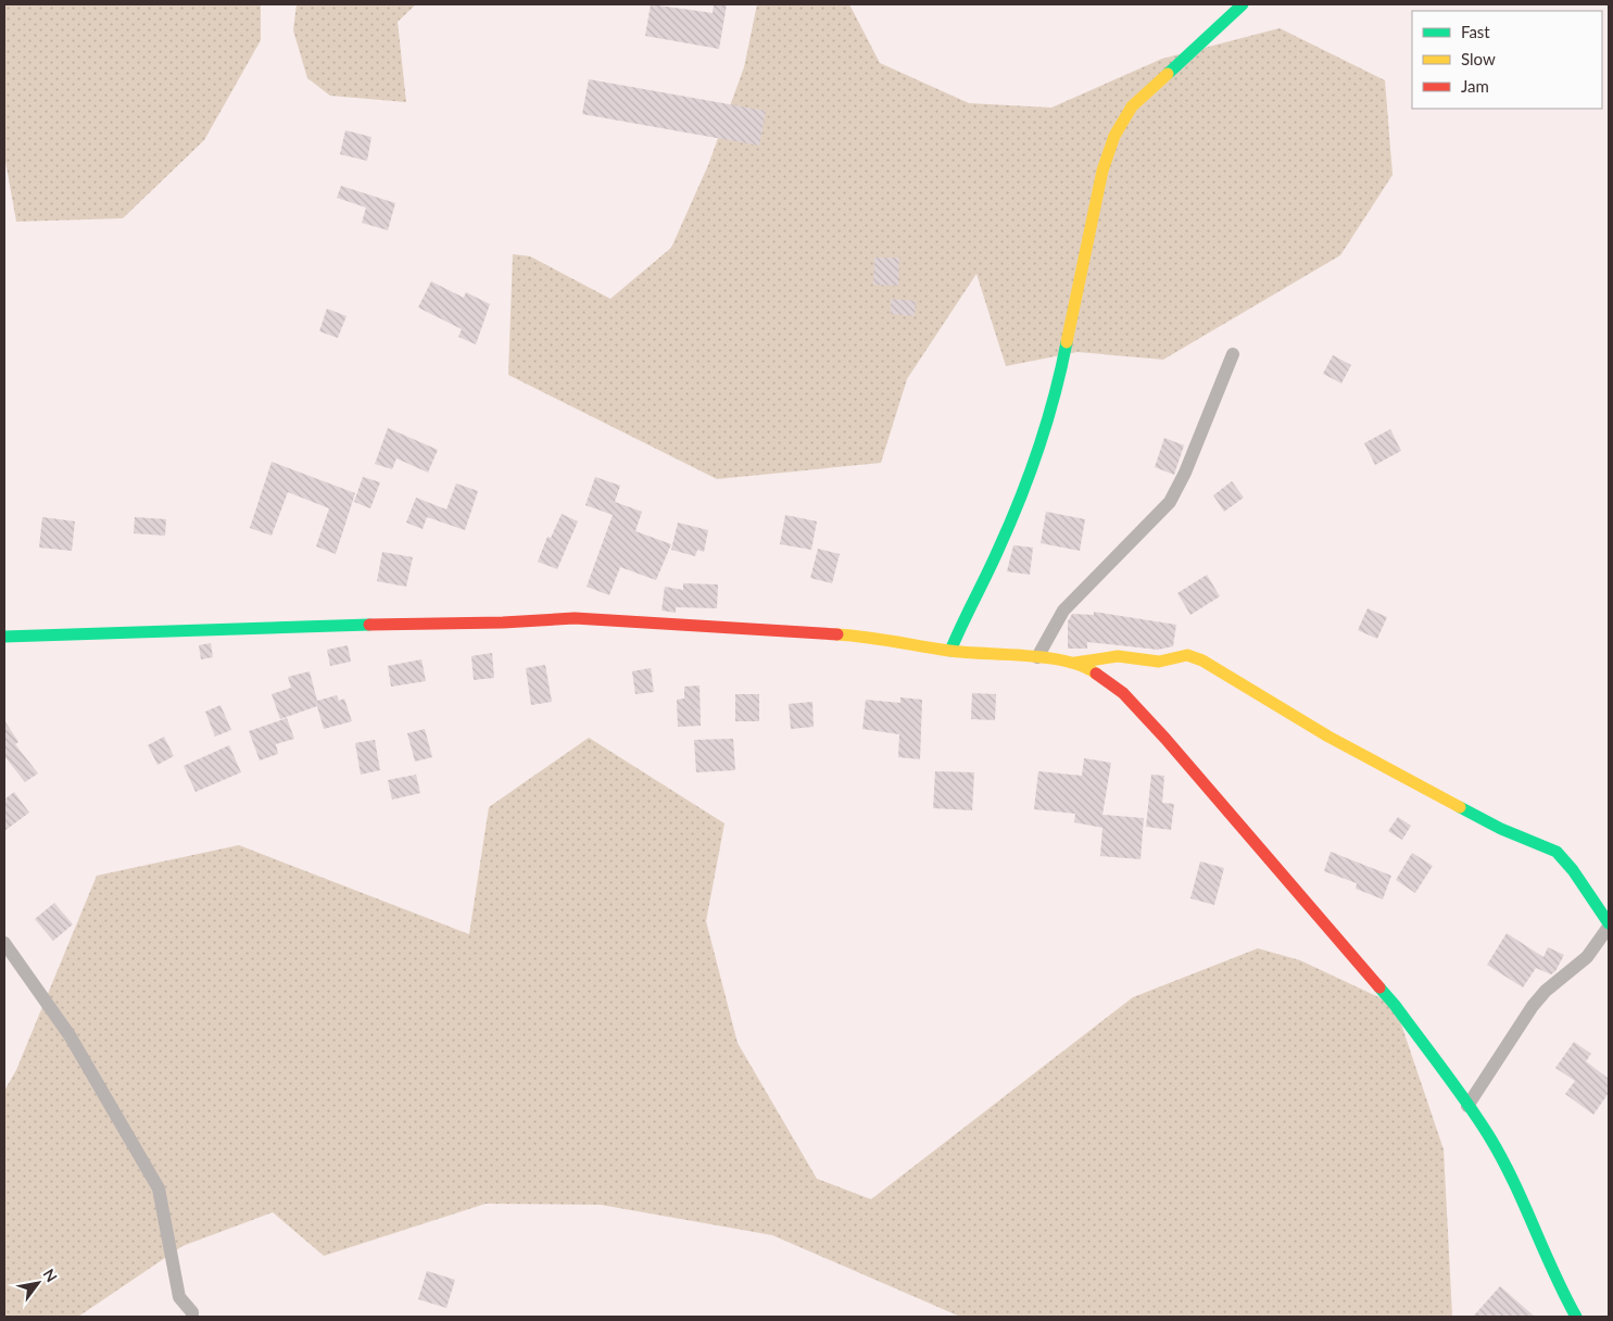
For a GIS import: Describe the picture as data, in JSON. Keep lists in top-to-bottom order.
{
  "legend": ["Fast", "Slow", "Jam"],
  "north": "top right"
}
